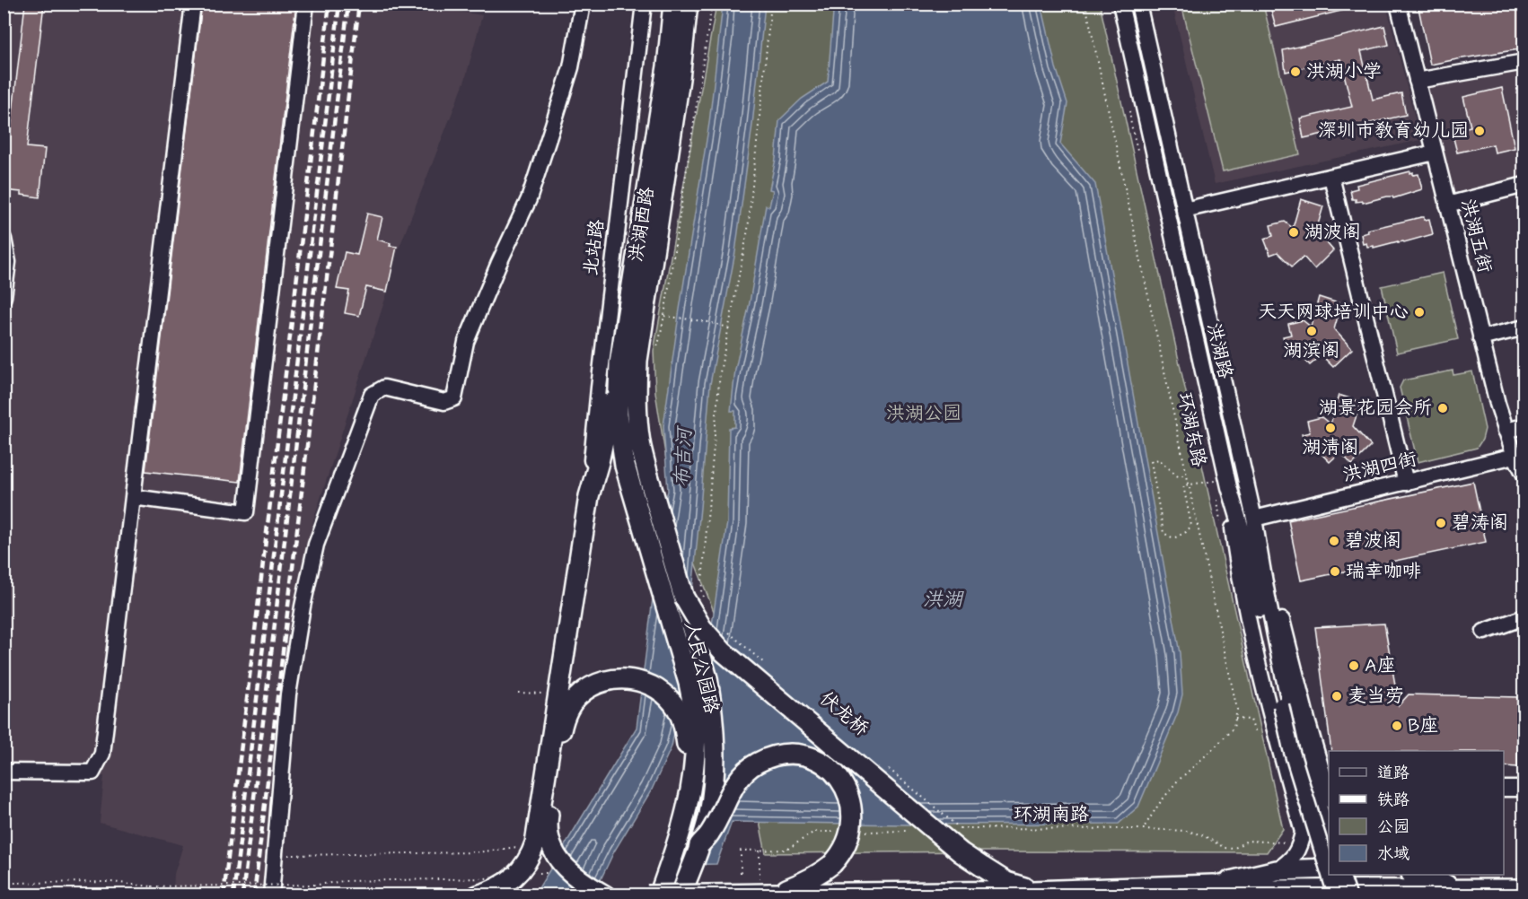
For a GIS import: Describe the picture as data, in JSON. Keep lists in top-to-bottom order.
{
  "streets": {
    "main road": ["洪湖西路", "人民公园路"],
    "street": [
      "洪湖五街",
      "北站路",
      "洪湖路",
      "洪湖四街"
    ],
    "path": ["环湖东路", "环湖南路"]
  },
  "crossings": [
    ["洪湖西路", "人民公园路"],
    ["洪湖五街", "洪湖四街"],
    ["洪湖路", "洪湖四街"]
  ],
  "water": ["布吉河", "洪湖"],
  "parks": ["洪湖公园"],
  "places": [
    "洪湖小学",
    "深圳市教育幼儿园",
    "湖波阁",
    "天天网球培训中心",
    "湖滨阁",
    "湖景花园会所",
    "湖清阁",
    "碧涛阁",
    "碧波阁",
    "瑞幸咖啡",
    "A座",
    "麦当劳",
    "B座"
  ],
  "legend": [
    "道路",
    "铁路",
    "公园",
    "水域"
  ]
}
